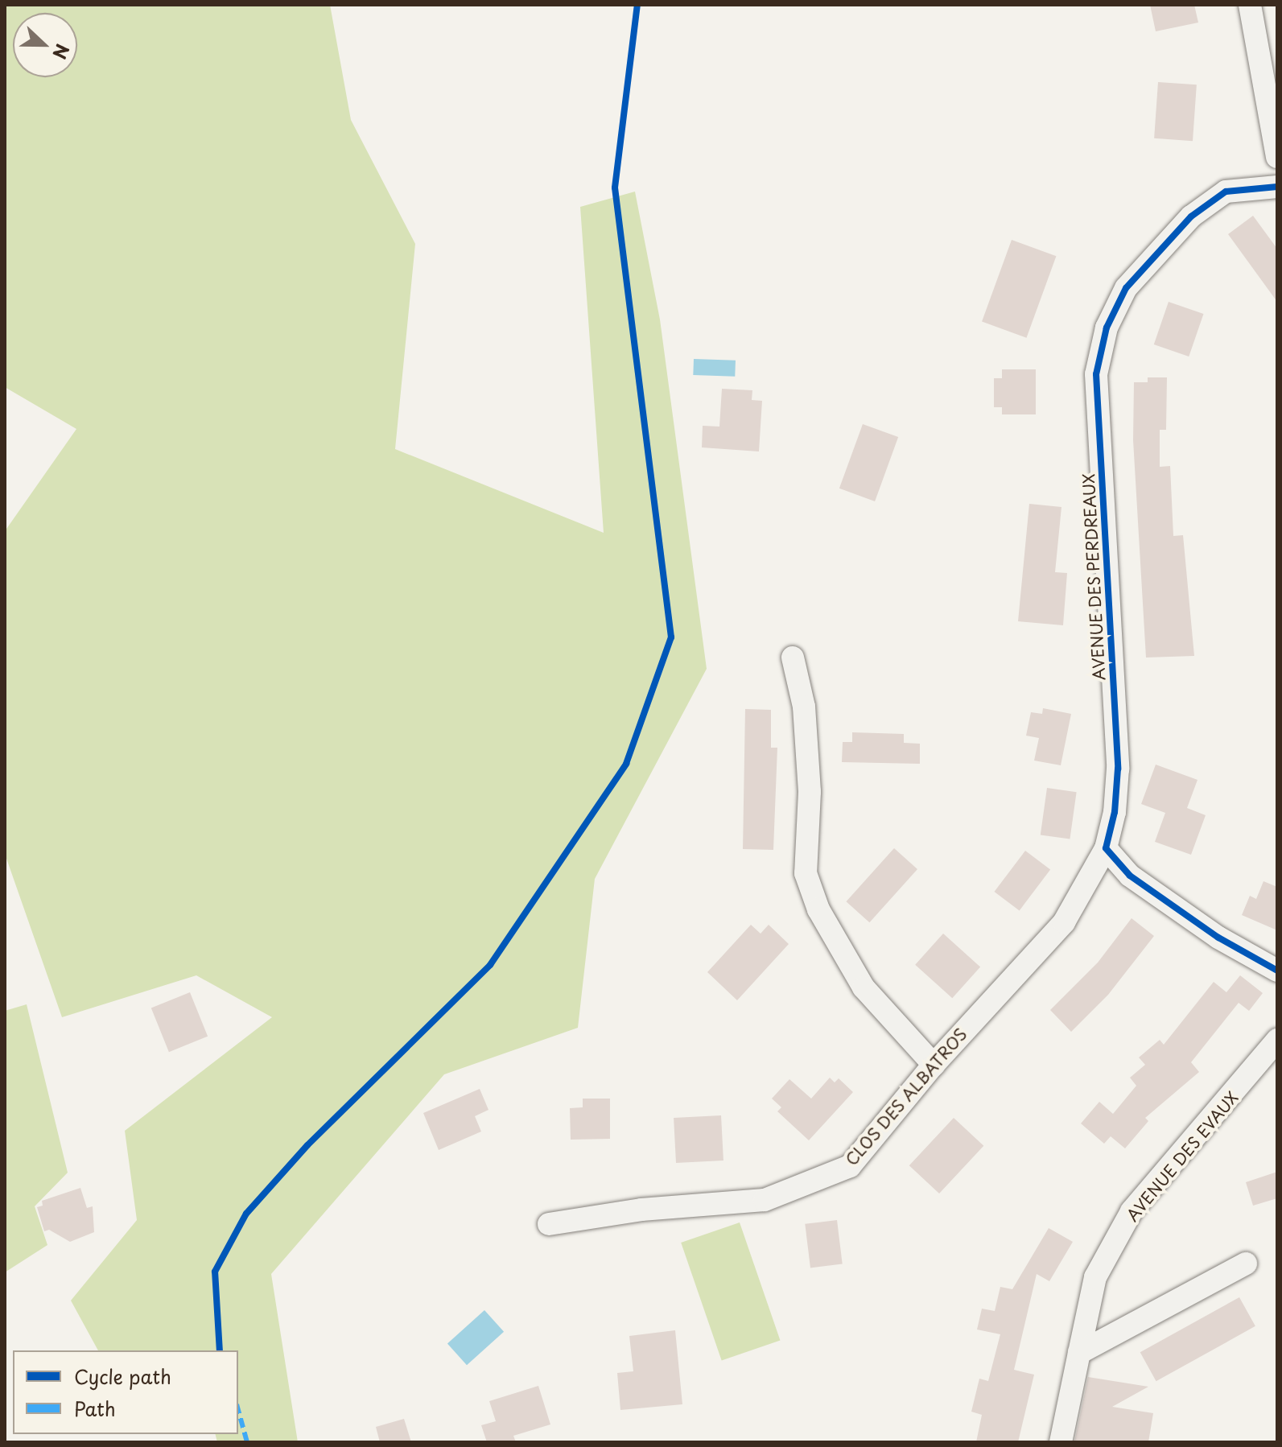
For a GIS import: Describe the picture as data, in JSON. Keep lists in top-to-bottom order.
{
  "streets": {
    "street": ["AVENUE DES PERDREAUX", "CLOS DES ALBATROS", "AVENUE DES EVAUX"]
  },
  "crossings": [
    ["AVENUE DES PERDREAUX", "CLOS DES ALBATROS"]
  ],
  "legend": ["Cycle path", "Path"],
  "north": "right"
}
